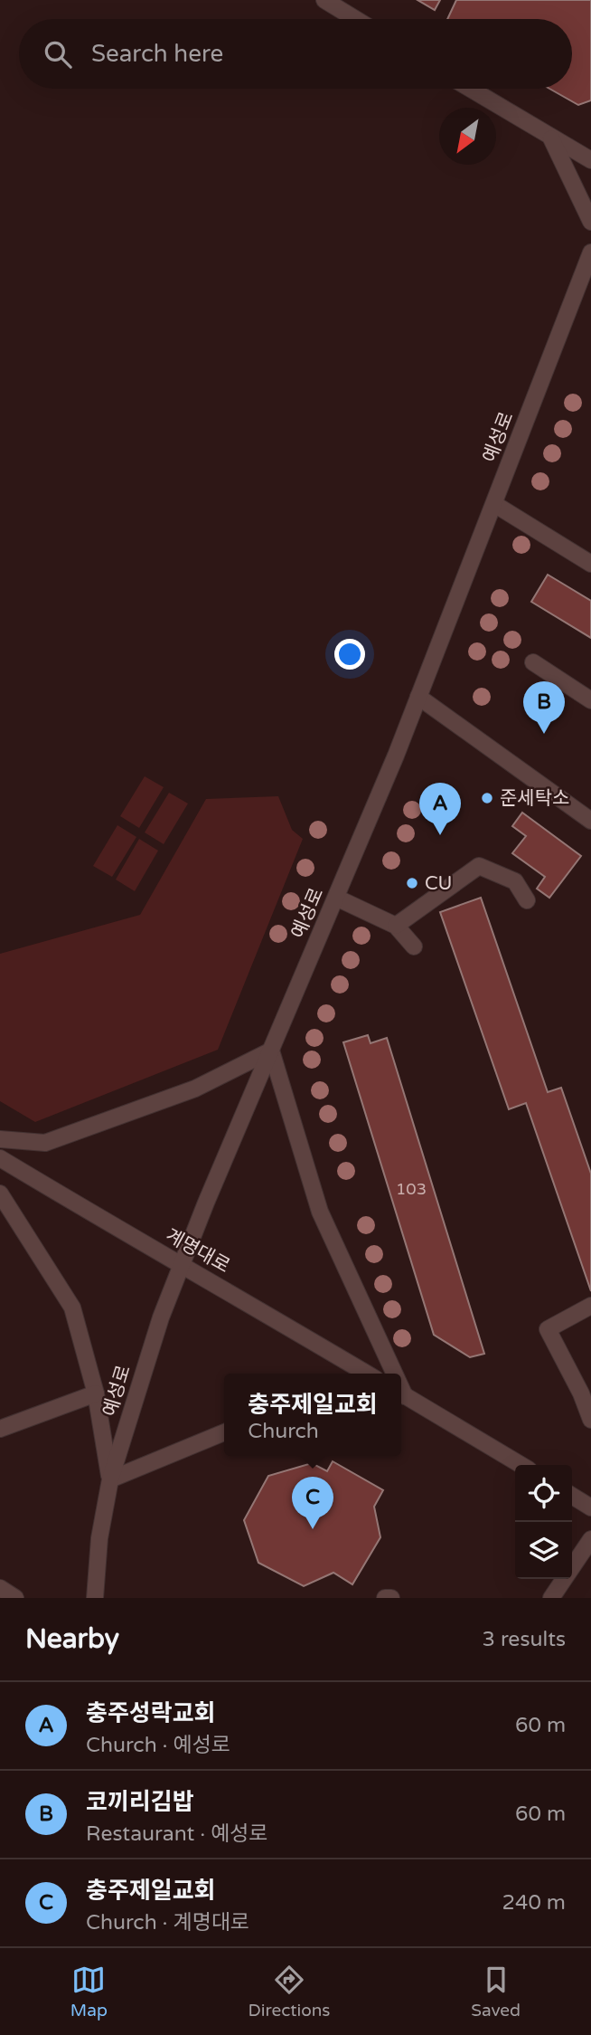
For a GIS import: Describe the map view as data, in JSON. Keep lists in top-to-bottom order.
{
  "streets": {
    "street": ["예성로", "계명대로"]
  },
  "crossings": [
    ["예성로", "계명대로"]
  ],
  "places": ["준세탁소", "CU"],
  "house_numbers": ["103"],
  "north": "bottom left",
  "page": {
    "search": "Search here",
    "pins": ["B", "A", "C"],
    "popup": ["충주제일교회", "Church"],
    "heading": ["Nearby", "3 results"],
    "list": [
      {
        "mark": "A",
        "name": "충주성락교회",
        "note": "Church · 예성로",
        "value": "60 m"
      },
      {
        "mark": "B",
        "name": "코끼리김밥",
        "note": "Restaurant · 예성로",
        "value": "60 m"
      },
      {
        "mark": "C",
        "name": "충주제일교회",
        "note": "Church · 계명대로",
        "value": "240 m"
      }
    ],
    "nav": ["Map", "Directions", "Saved"]
  }
}
